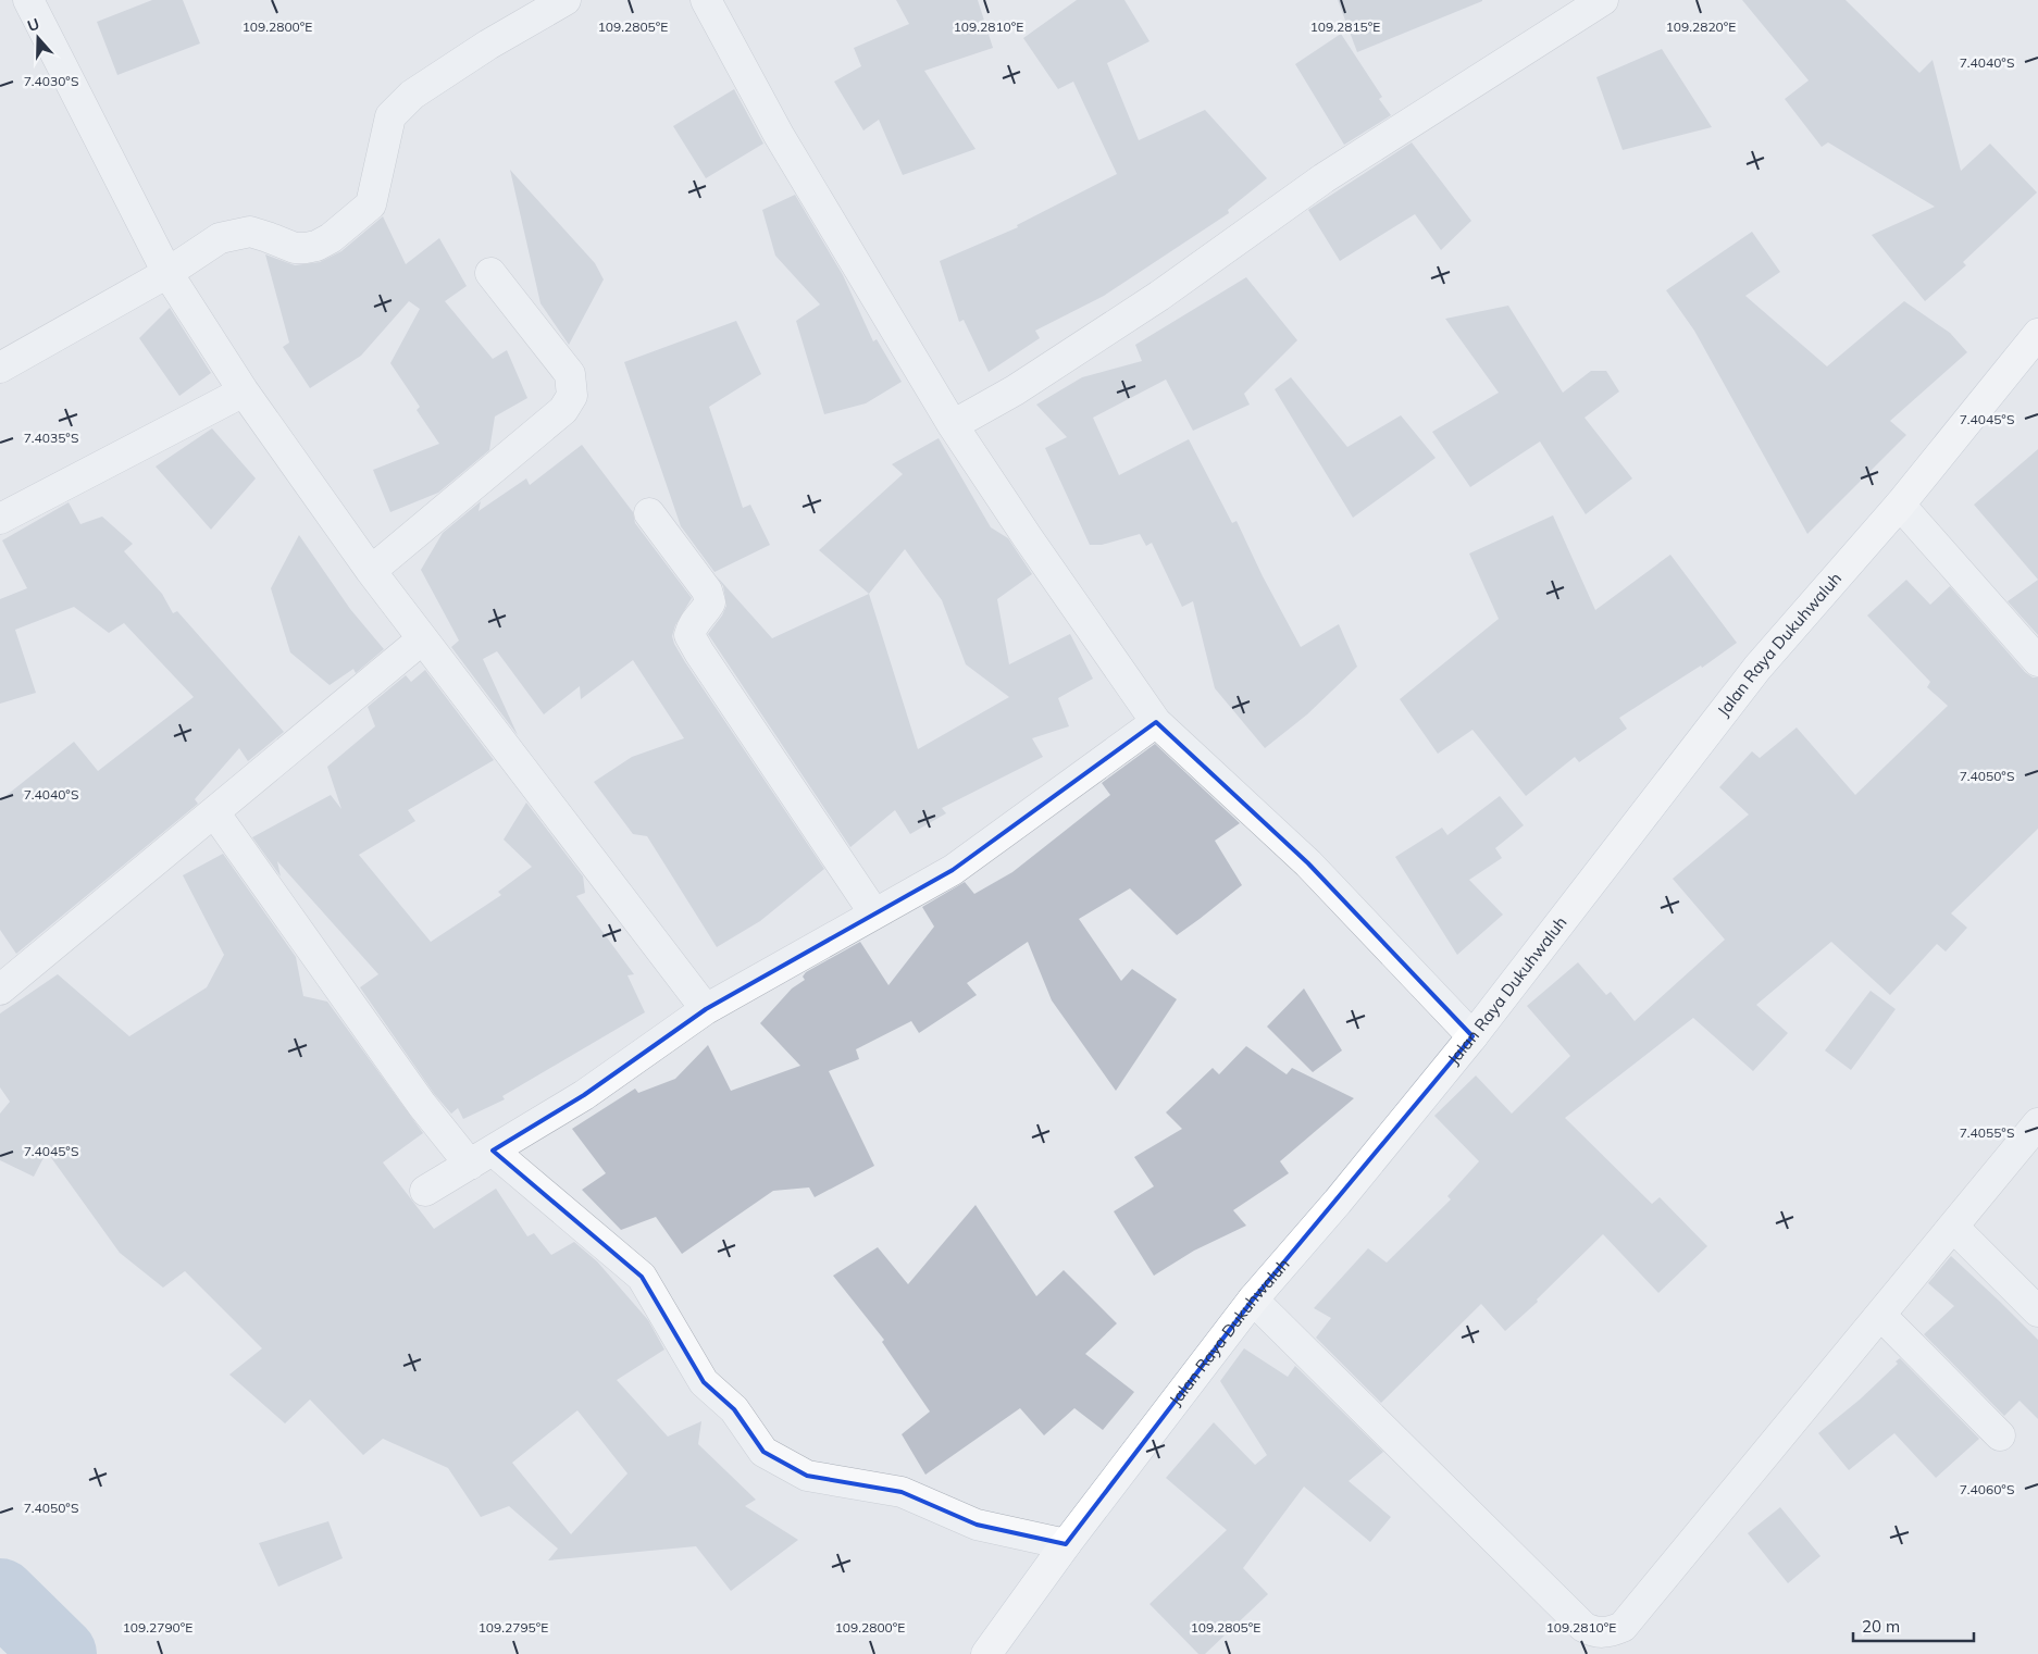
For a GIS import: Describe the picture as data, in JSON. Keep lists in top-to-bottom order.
{
  "streets": {
    "main road": ["Jalan Raya Dukuhwaluh"]
  },
  "scale_bar": "20 m",
  "north": "top",
  "coordinates": [
    "109.2800°E",
    "109.2805°E",
    "109.2810°E",
    "109.2815°E",
    "109.2820°E",
    "7.4040°S",
    "7.4030°S",
    "7.4045°S",
    "7.4035°S",
    "7.4050°S",
    "7.4055°S",
    "7.4060°S",
    "109.2790°E",
    "109.2795°E"
  ]
}
